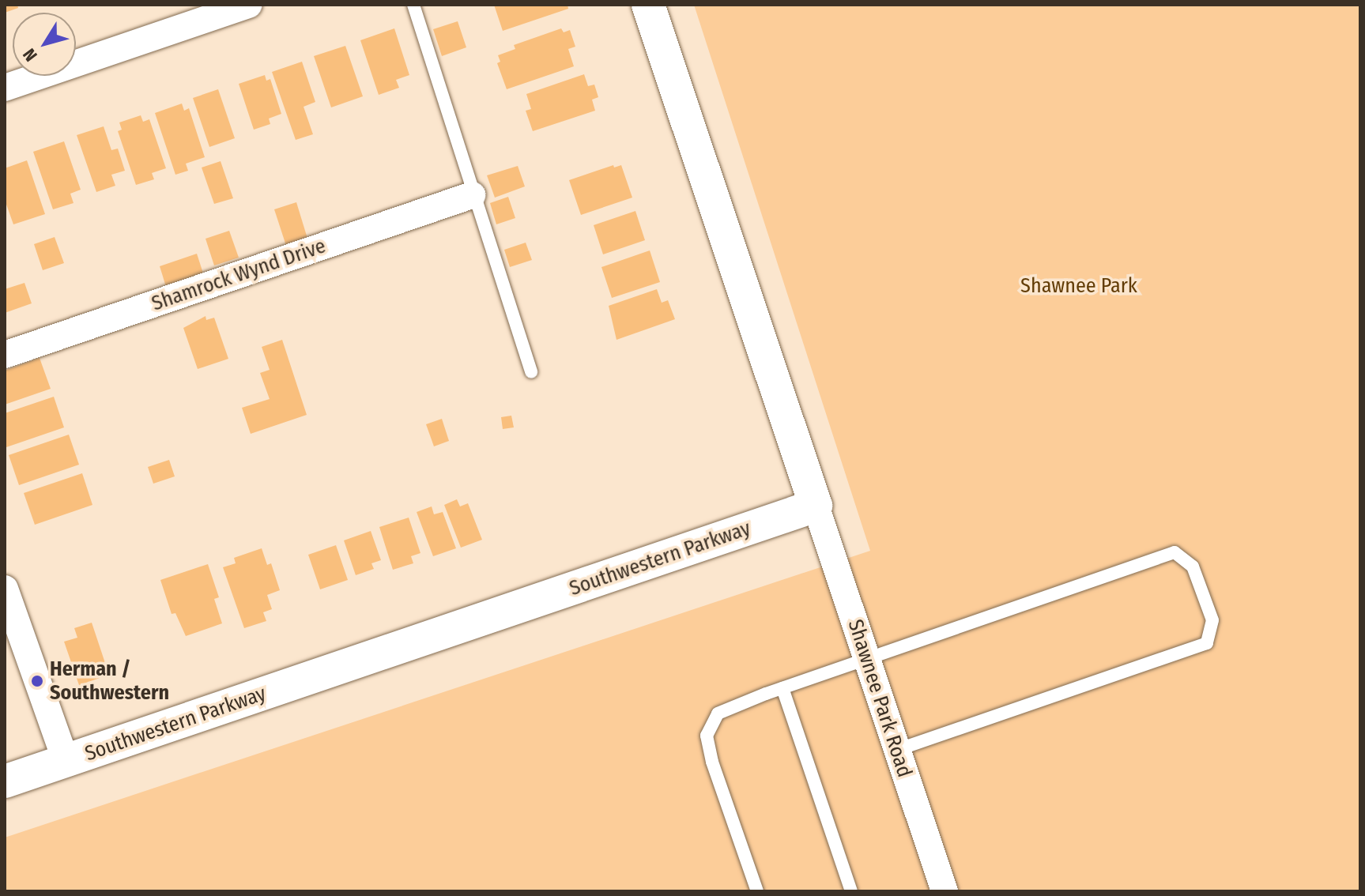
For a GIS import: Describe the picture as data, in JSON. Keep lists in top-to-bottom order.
{
  "streets": {
    "street": ["Shamrock Wynd Drive", "Southwestern Parkway", "Shawnee Park Road"]
  },
  "crossings": [
    ["Southwestern Parkway", "Shawnee Park Road"]
  ],
  "parks": ["Shawnee Park"],
  "places": ["Herman / Southwestern"],
  "north": "bottom left"
}
